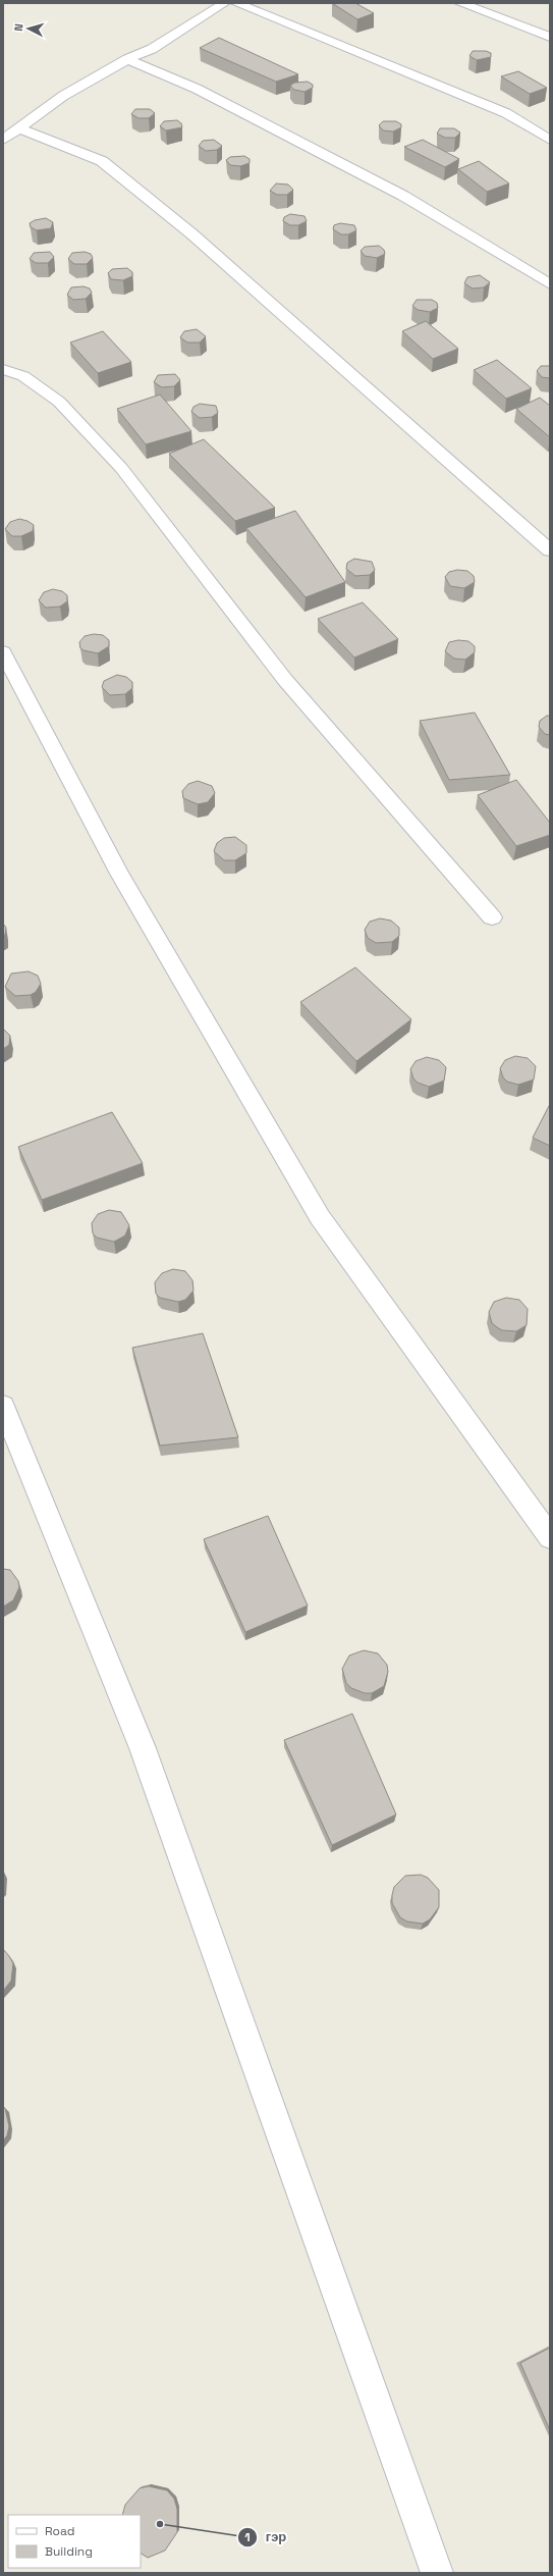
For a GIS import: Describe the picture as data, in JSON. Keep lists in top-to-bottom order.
{
  "places": ["гэр"],
  "legend": ["Road", "Building"],
  "north": "left"
}
